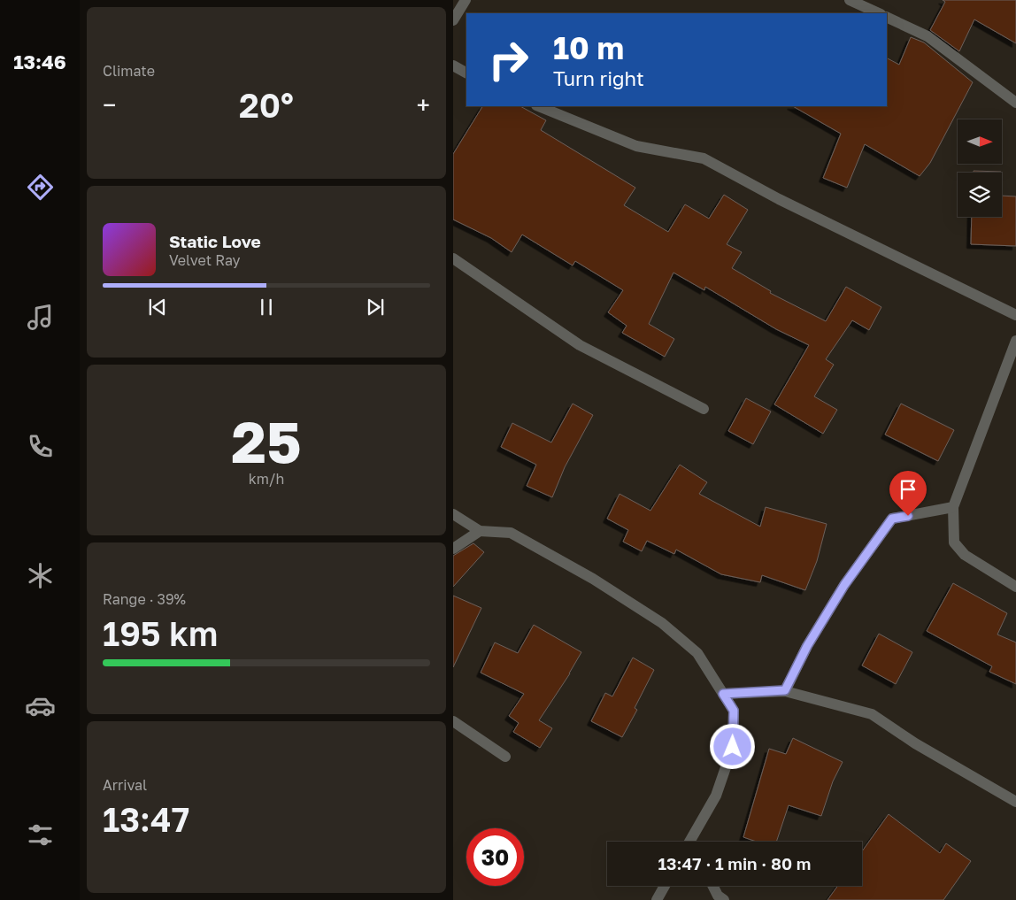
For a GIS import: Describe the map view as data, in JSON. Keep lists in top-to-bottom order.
{
  "north": "right",
  "page": {
    "tabs": "13:46",
    "tile": [
      "Climate",
      ["25", "km/h"],
      ["Range · 39%", "195 km"],
      ["Arrival", "13:47"]
    ],
    "turn": ["10 m", "Turn right"],
    "heat": ["−", "20°", "+"],
    "song": ["Static Love", "Velvet Ray"],
    "limit": "30",
    "trip": "13:47 · 1 min · 80 m"
  }
}
